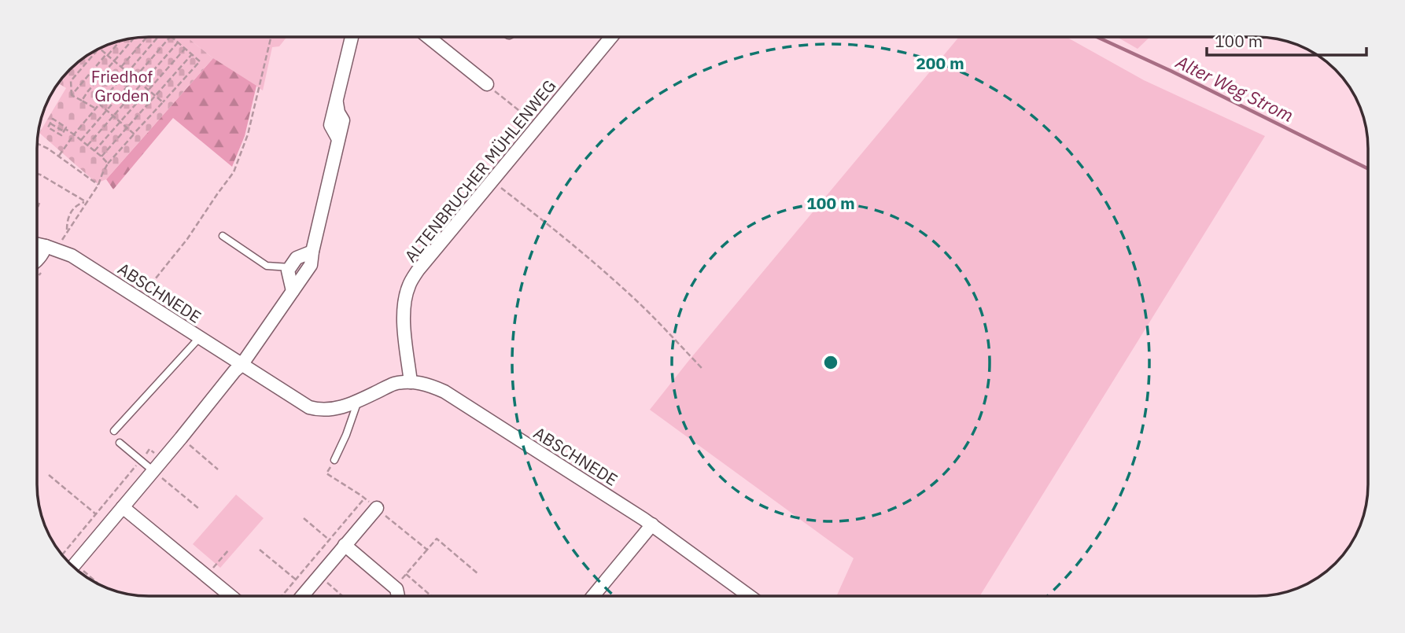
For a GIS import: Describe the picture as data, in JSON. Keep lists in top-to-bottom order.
{
  "streets": {
    "street": ["ALTENBRUCHER MÜHLENWEG", "ABSCHNEDE"]
  },
  "crossings": [
    ["ALTENBRUCHER MÜHLENWEG", "ABSCHNEDE"]
  ],
  "water": ["Alter Weg Strom"],
  "parks": ["Friedhof Groden"],
  "scale_bar": "100 m",
  "rings": ["200 m", "100 m"]
}
